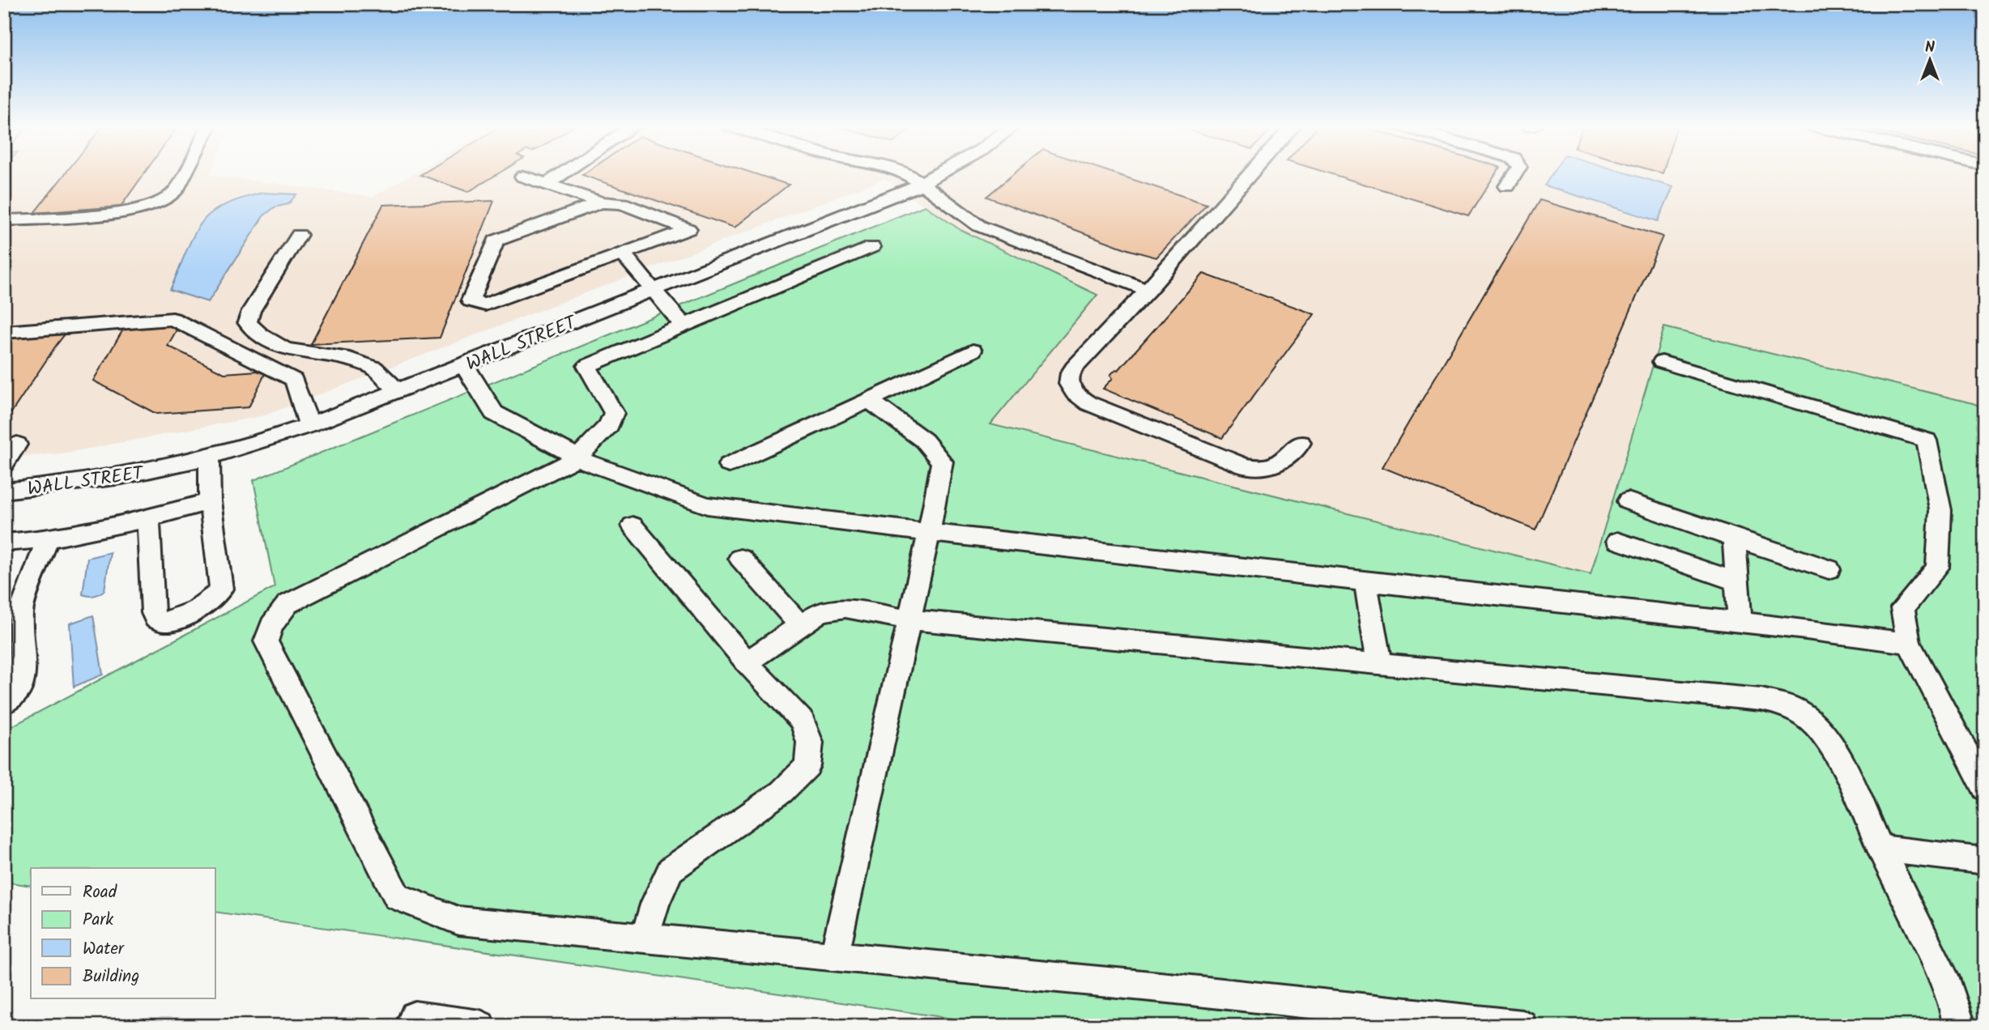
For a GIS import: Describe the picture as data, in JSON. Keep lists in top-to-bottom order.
{
  "streets": {
    "street": ["WALL STREET"]
  },
  "legend": [
    "Road",
    "Park",
    "Water",
    "Building"
  ],
  "north": "top"
}
